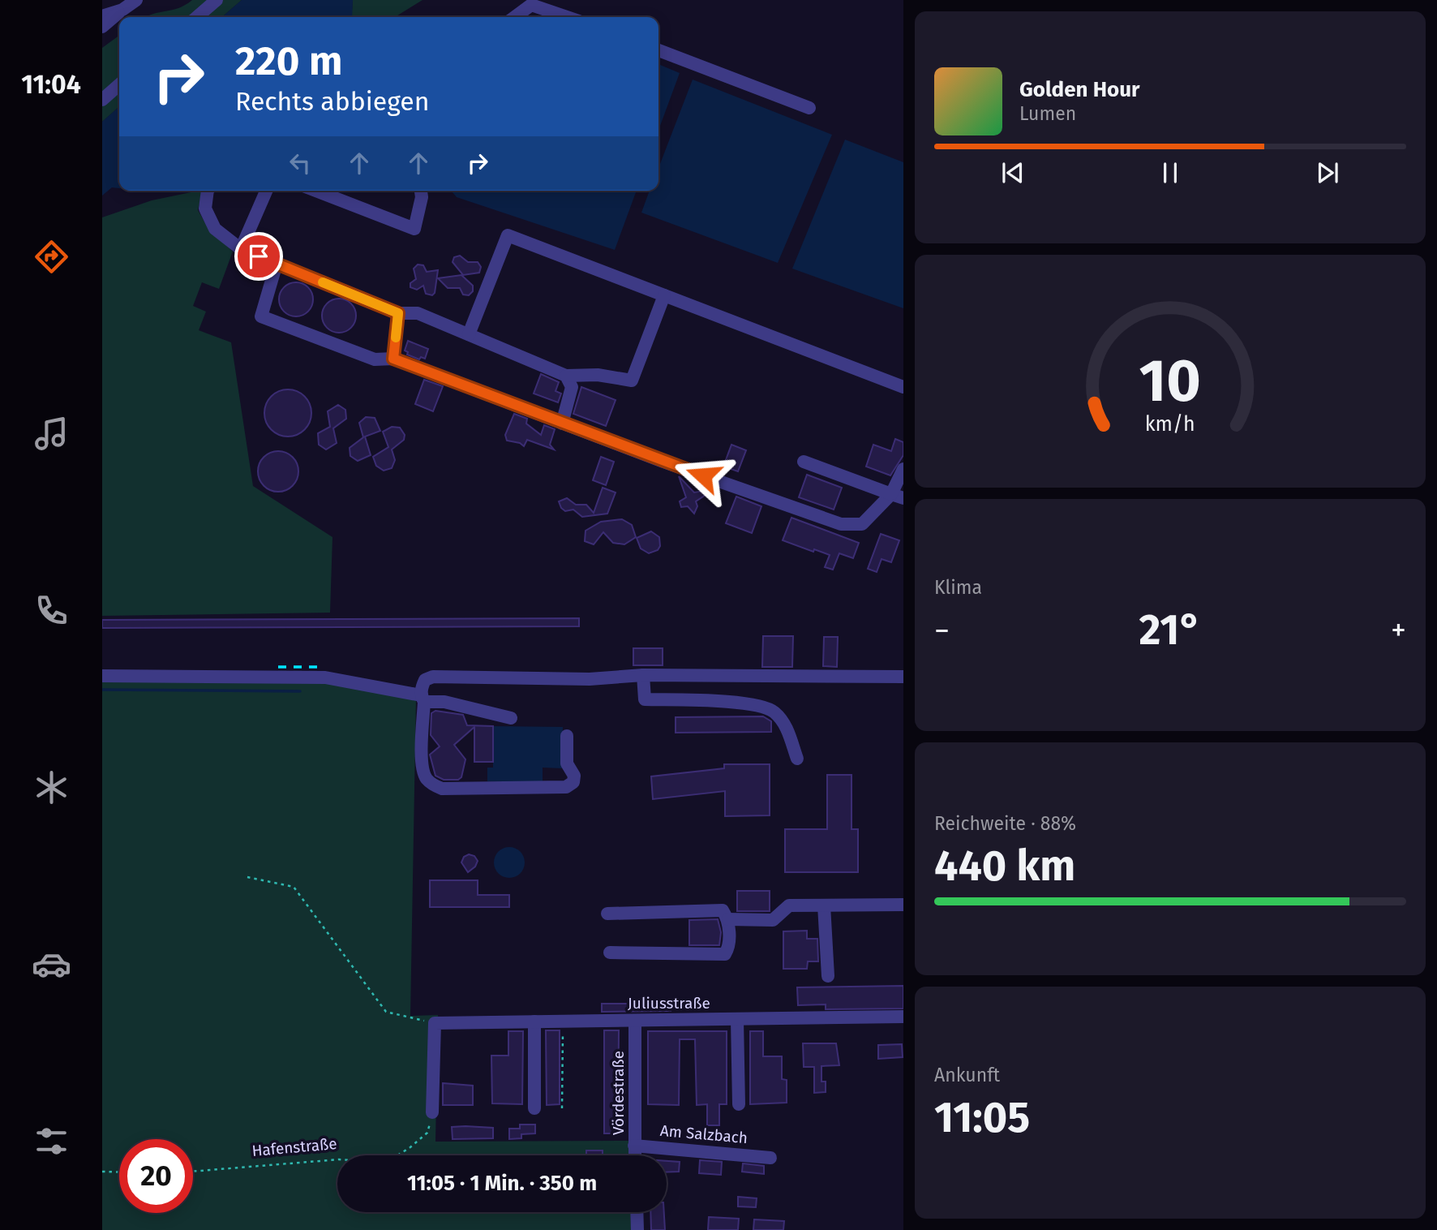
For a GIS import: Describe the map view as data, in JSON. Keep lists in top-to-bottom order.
{
  "streets": {
    "street": ["Juliusstraße", "Vördestraße", "Am Salzbach"],
    "path": ["Hafenstraße"]
  },
  "crossings": [
    ["Juliusstraße", "Vördestraße"],
    ["Vördestraße", "Am Salzbach"]
  ],
  "page": {
    "tabs": "11:04",
    "turn": ["220 m", "Rechts abbiegen"],
    "song": ["Golden Hour", "Lumen"],
    "tile": [
      "Klima",
      ["Reichweite · 88%", "440 km"],
      ["Ankunft", "11:05"]
    ],
    "heat": ["−", "21°", "+"],
    "limit": "20",
    "trip": "11:05 · 1 Min. · 350 m",
    "gauge": ["10", "km/h"]
  }
}
